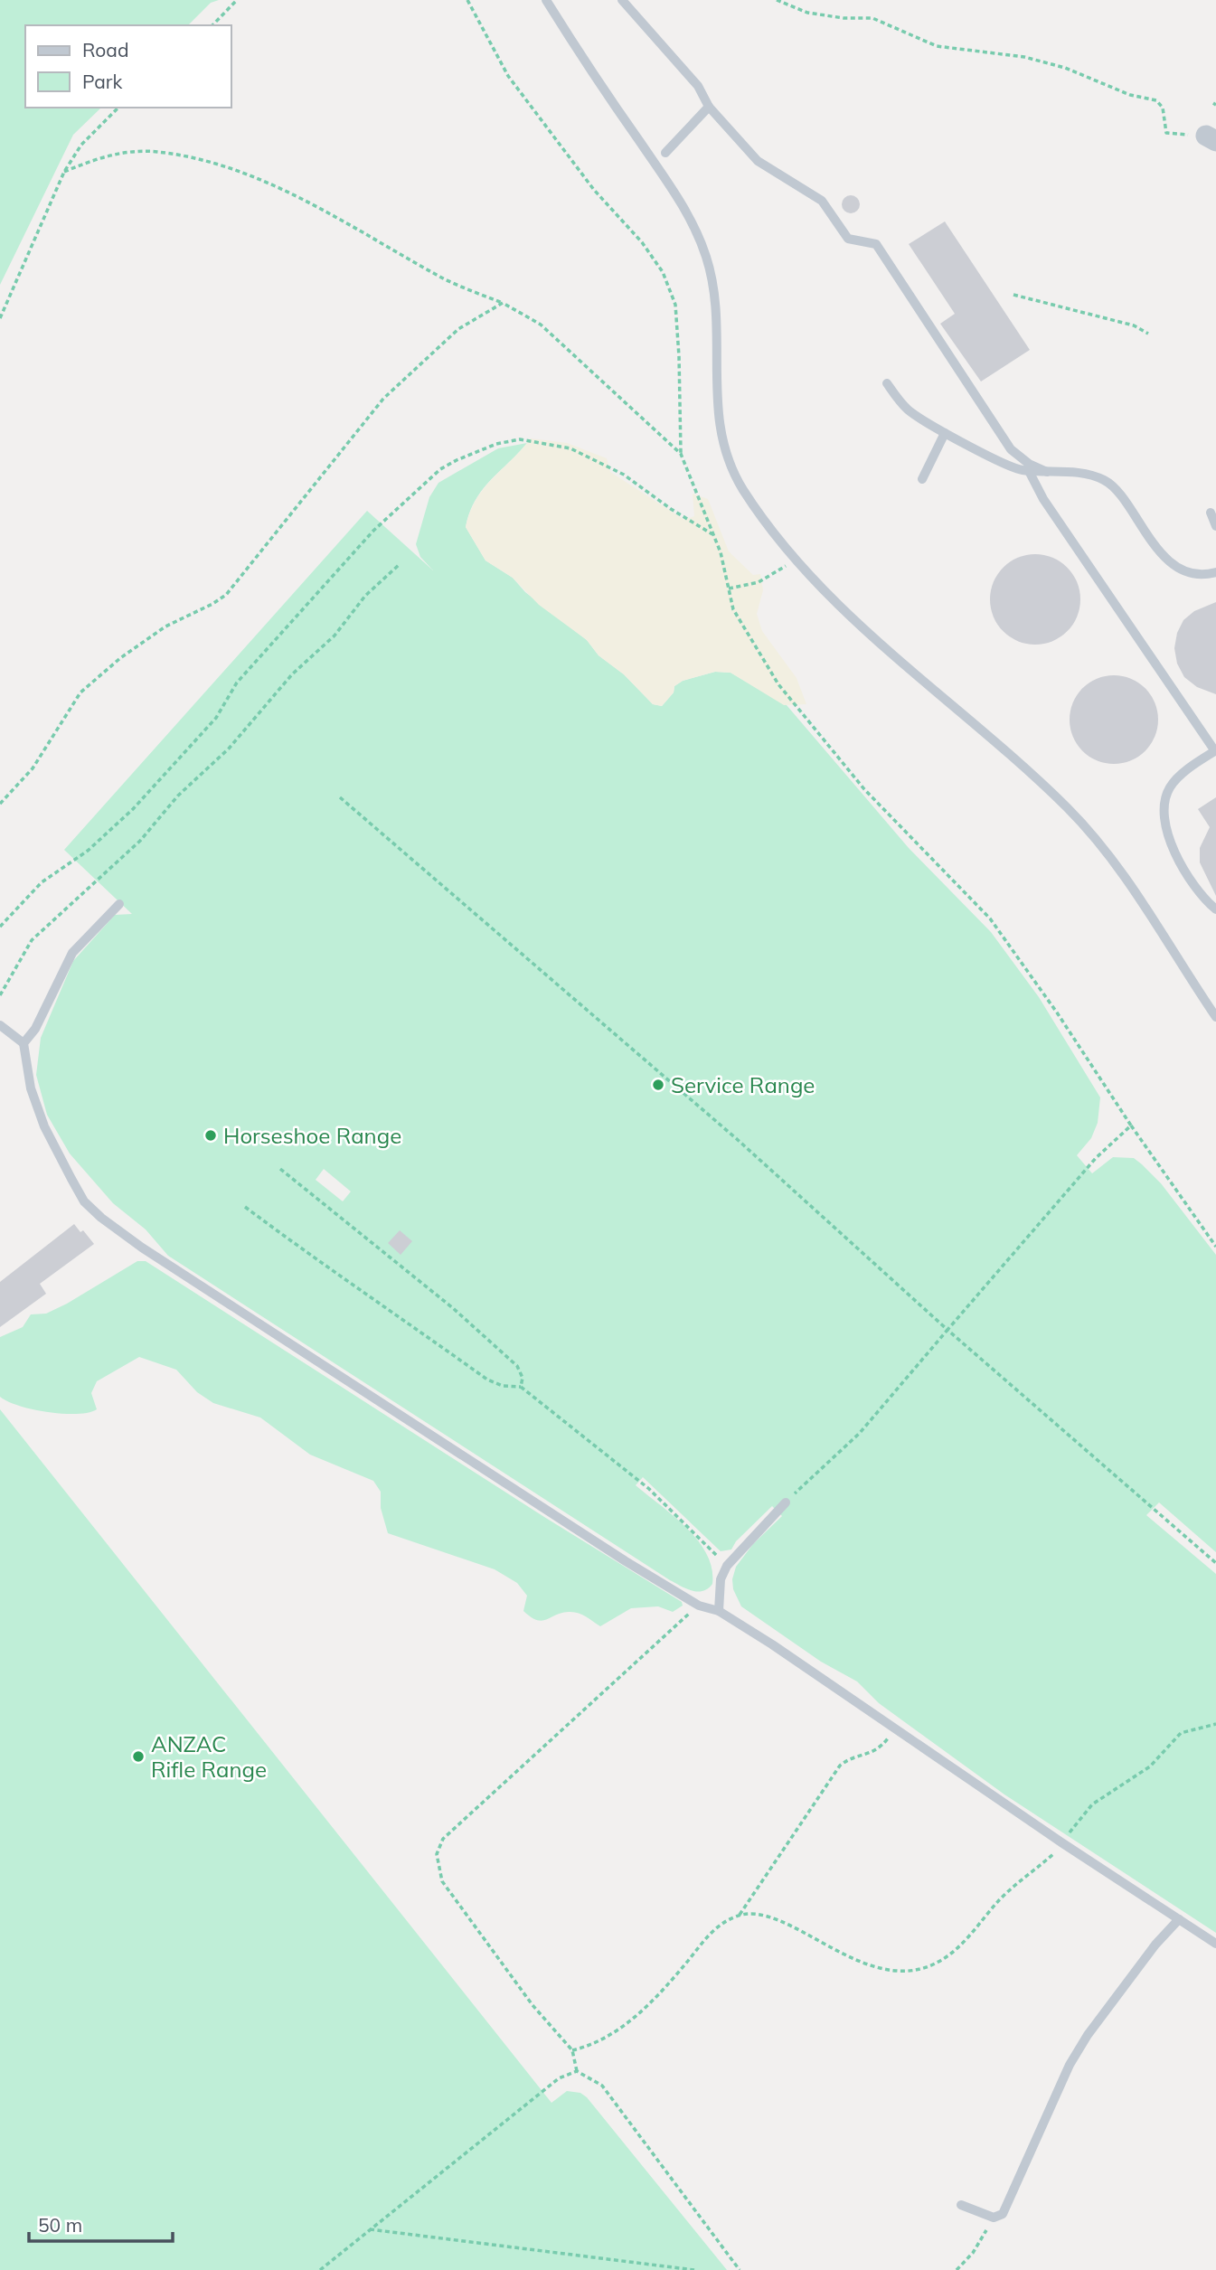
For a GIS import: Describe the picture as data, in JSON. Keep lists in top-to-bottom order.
{
  "places": ["Service Range", "Horseshoe Range", "ANZAC Rifle Range"],
  "legend": ["Road", "Park"],
  "scale_bar": "50 m"
}
